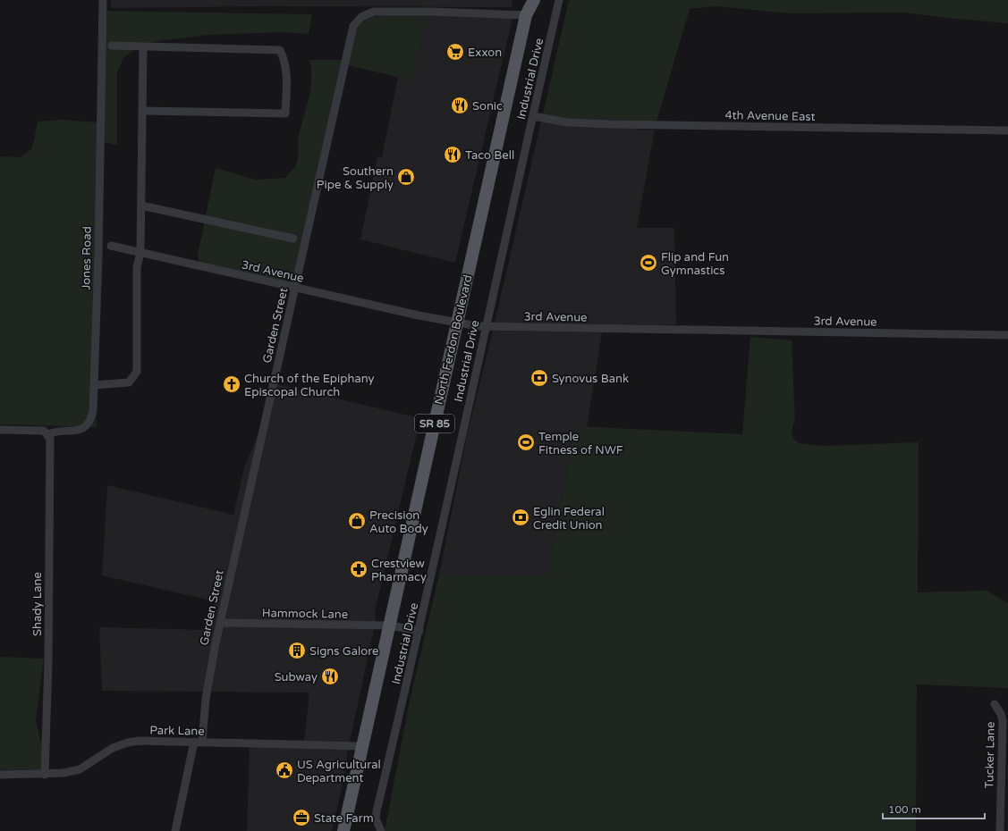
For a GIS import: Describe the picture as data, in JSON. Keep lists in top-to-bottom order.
{
  "streets": {
    "main road": ["North Ferdon Boulevard", "SR 85"],
    "street": [
      "Industrial Drive",
      "4th Avenue East",
      "Jones Road",
      "3rd Avenue",
      "Garden Street",
      "Shady Lane",
      "Hammock Lane",
      "Park Lane",
      "Tucker Lane"
    ]
  },
  "crossings": [
    ["Industrial Drive", "4th Avenue East"],
    ["Industrial Drive", "3rd Avenue"],
    ["Industrial Drive", "Hammock Lane"],
    ["Jones Road", "Shady Lane"],
    ["3rd Avenue", "Garden Street"],
    ["3rd Avenue", "North Ferdon Boulevard"],
    ["Garden Street", "North Ferdon Boulevard"],
    ["Garden Street", "Hammock Lane"],
    ["Garden Street", "Park Lane"],
    ["North Ferdon Boulevard", "Hammock Lane"],
    ["North Ferdon Boulevard", "Park Lane"],
    ["Shady Lane", "Park Lane"]
  ],
  "places": {
    "supermarket": ["Exxon"],
    "restaurant": ["Sonic", "Taco Bell", "Subway"],
    "shop": ["Southern Pipe & Supply", "Precision Auto Body"],
    "sports": ["Flip and Fun Gymnastics", "Temple Fitness of NWF"],
    "bank": ["Synovus Bank", "Eglin Federal Credit Union"],
    "church": ["Church of the Epiphany Episcopal Church"],
    "pharmacy": ["Crestview Pharmacy"],
    "building": ["Signs Galore"],
    "public building": ["US Agricultural Department"],
    "office": ["State Farm"]
  },
  "scale_bar": "100 m"
}
